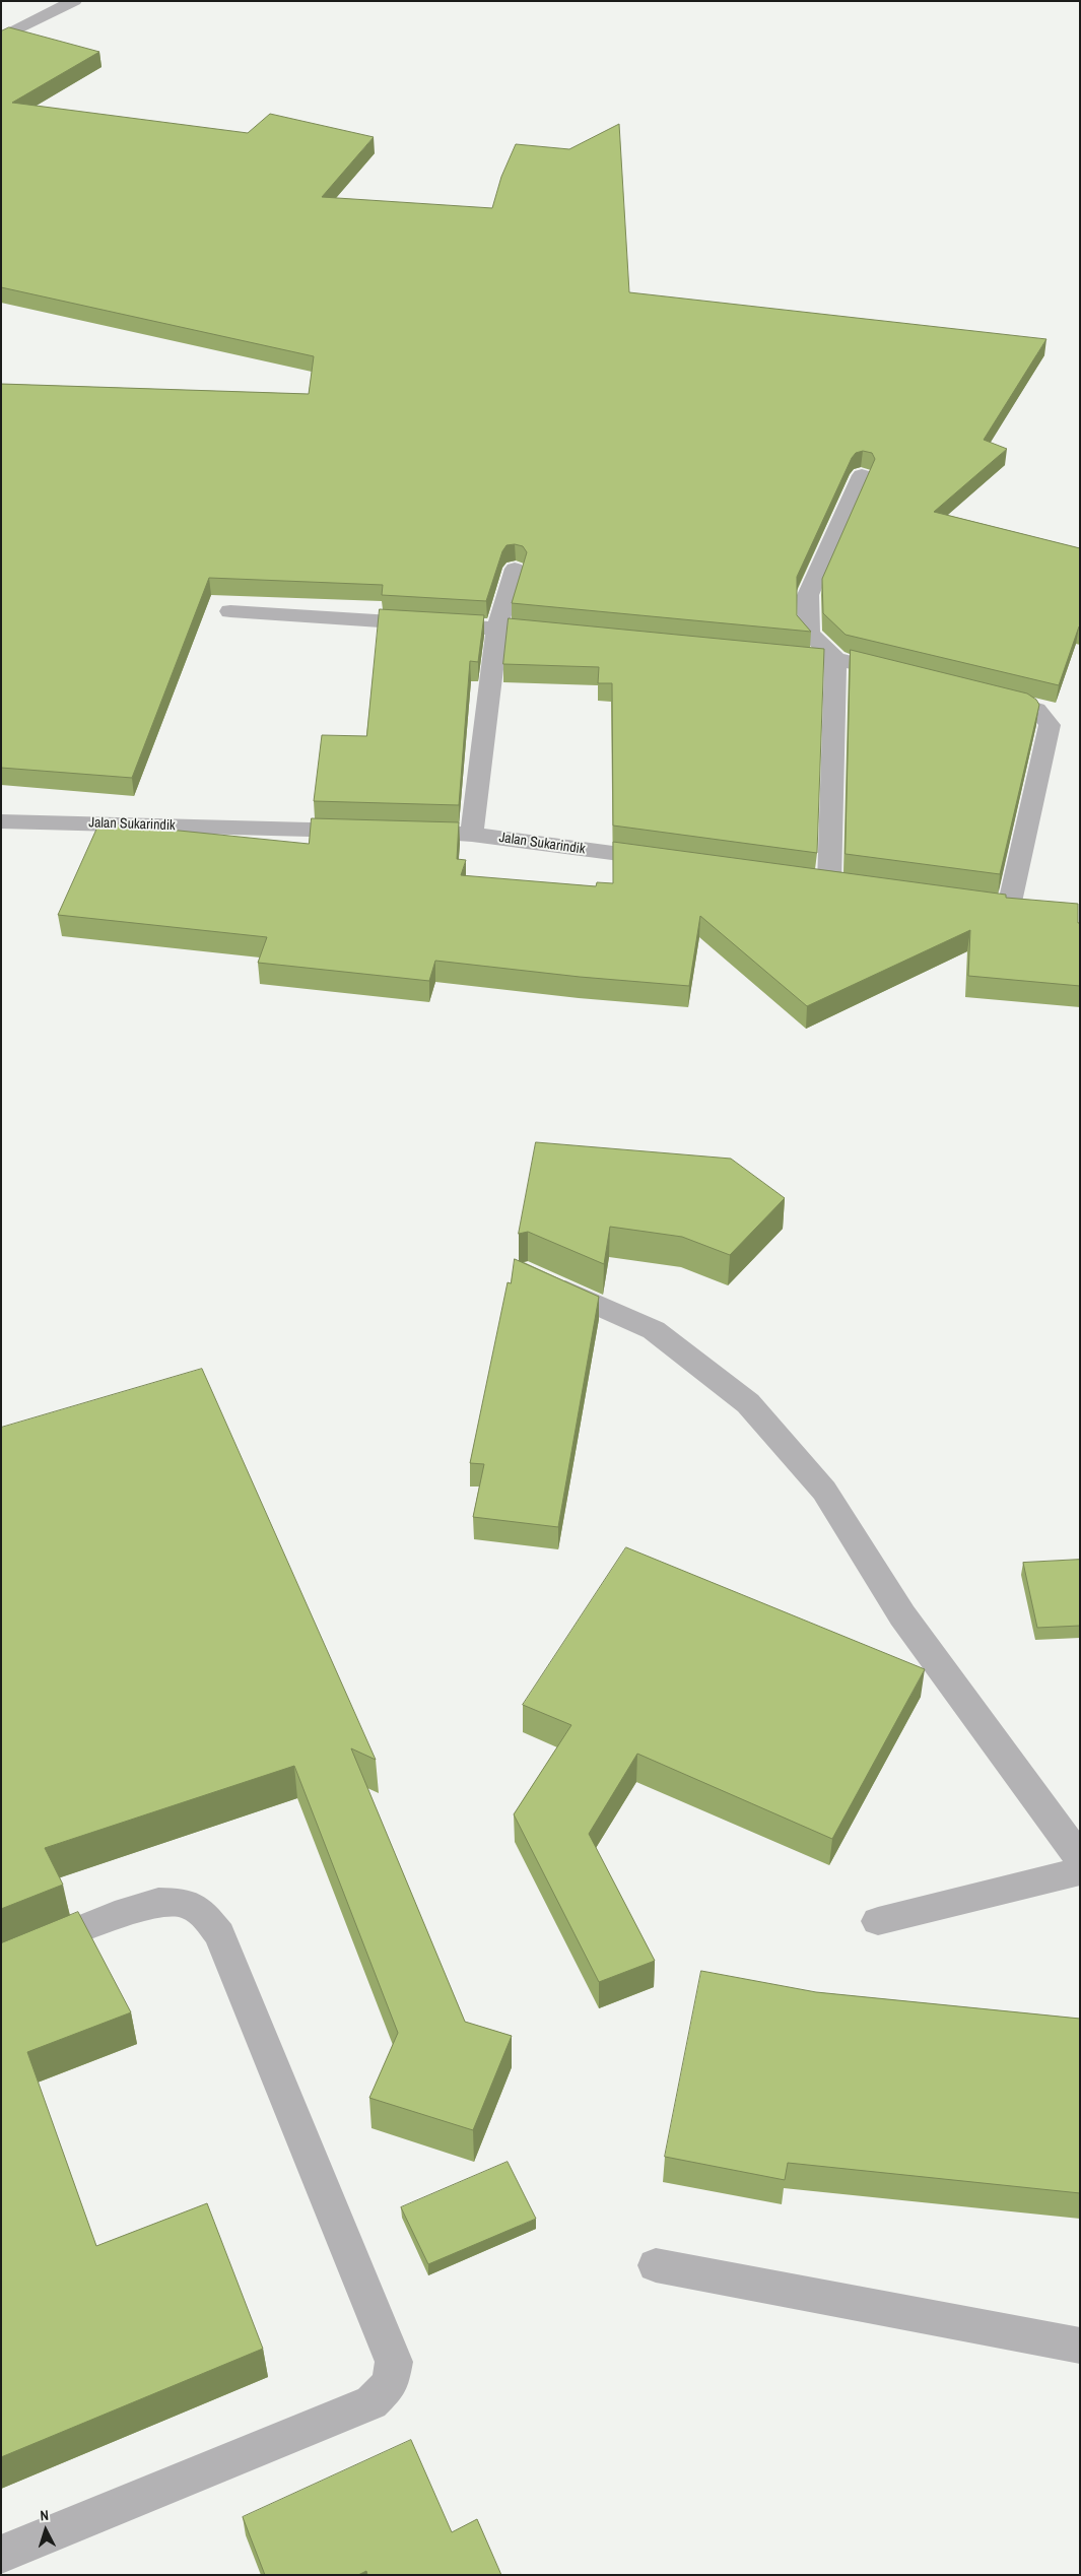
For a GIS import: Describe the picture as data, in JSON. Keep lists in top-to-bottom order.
{
  "streets": {
    "street": ["Jalan Sukarindik"]
  },
  "north": "top"
}
